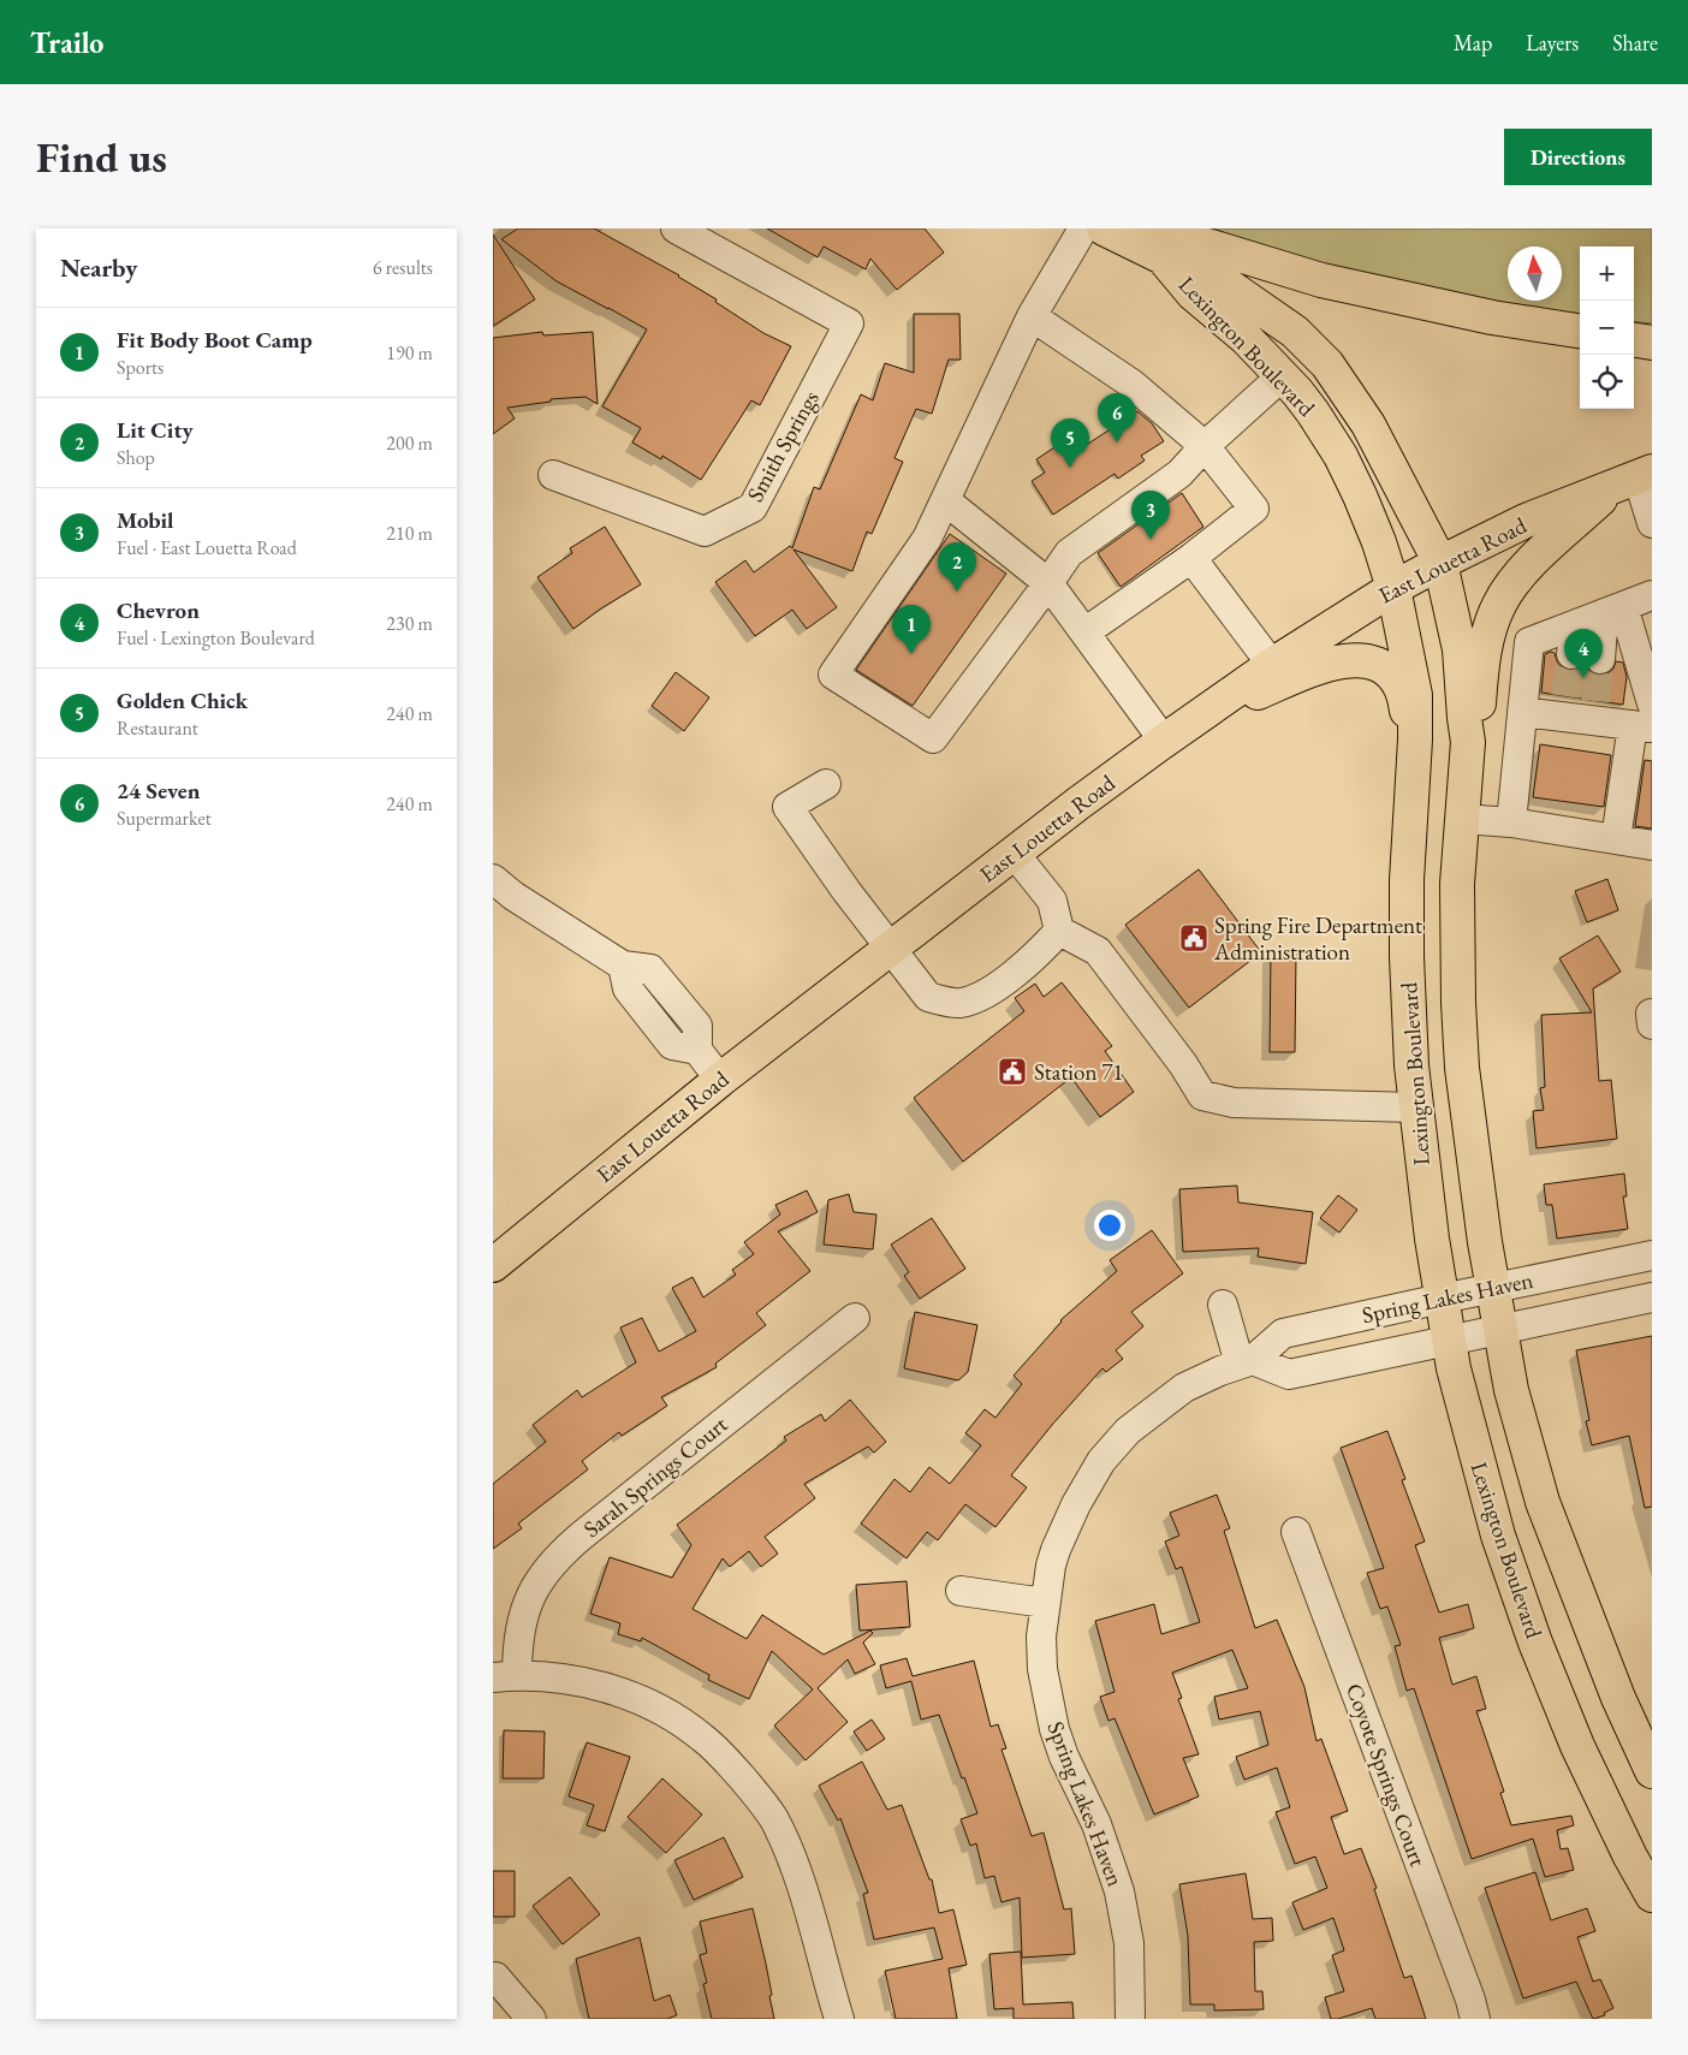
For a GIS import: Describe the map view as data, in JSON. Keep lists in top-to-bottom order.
{
  "streets": {
    "main road": ["Lexington Boulevard", "East Louetta Road"],
    "street": [
      "Smith Springs",
      "Spring Lakes Haven",
      "Sarah Springs Court",
      "Coyote Springs Court"
    ]
  },
  "crossings": [
    ["Lexington Boulevard", "East Louetta Road"],
    ["Lexington Boulevard", "Spring Lakes Haven"]
  ],
  "places": {
    "public building": ["Spring Fire Department Administration", "Station 71"]
  },
  "north": "top",
  "page": {
    "header": "Trailo",
    "nav": ["Map", "Layers", "Share"],
    "buttons": "Directions",
    "title": "Find us",
    "heading": ["Nearby", "6 results"],
    "map_buttons": ["+", "−"],
    "list": [
      {
        "mark": "1",
        "name": "Fit Body Boot Camp",
        "note": "Sports",
        "value": "190 m"
      },
      {
        "mark": "2",
        "name": "Lit City",
        "note": "Shop",
        "value": "200 m"
      },
      {
        "mark": "3",
        "name": "Mobil",
        "note": "Fuel · East Louetta Road",
        "value": "210 m"
      },
      {
        "mark": "4",
        "name": "Chevron",
        "note": "Fuel · Lexington Boulevard",
        "value": "230 m"
      },
      {
        "mark": "5",
        "name": "Golden Chick",
        "note": "Restaurant",
        "value": "240 m"
      },
      {
        "mark": "6",
        "name": "24 Seven",
        "note": "Supermarket",
        "value": "240 m"
      }
    ],
    "pins": [
      "6",
      "5",
      "3",
      "2",
      "1",
      "4"
    ]
  }
}
